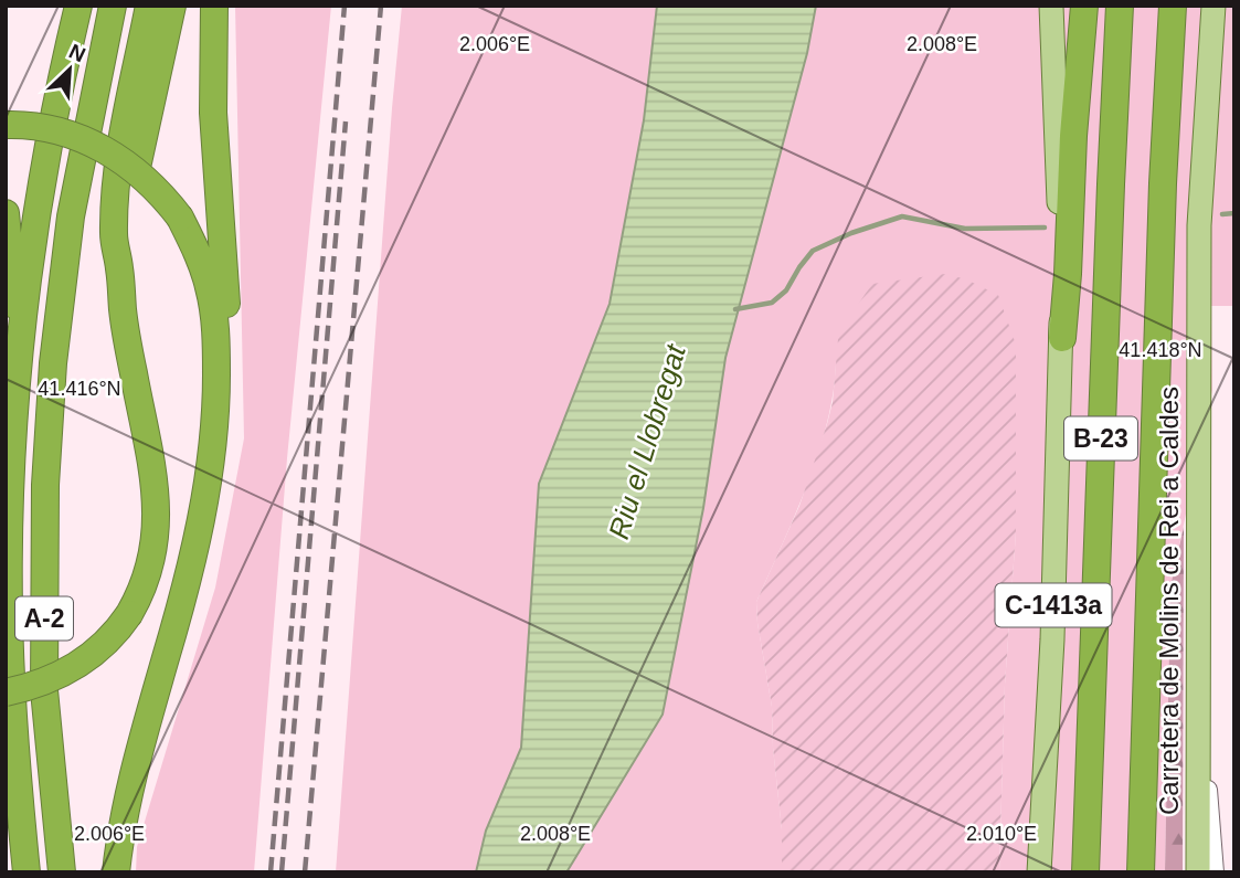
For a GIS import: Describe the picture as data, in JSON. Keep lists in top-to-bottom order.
{
  "streets": {
    "highway": ["B-23", "A-2"],
    "main road": ["Carretera de Molins de Rei a Caldes", "C-1413a"]
  },
  "water": ["Riu el Llobregat"],
  "north": "top right",
  "coordinates": [
    "2.006°E",
    "2.008°E",
    "41.418°N",
    "41.416°N",
    "2.010°E"
  ]
}
